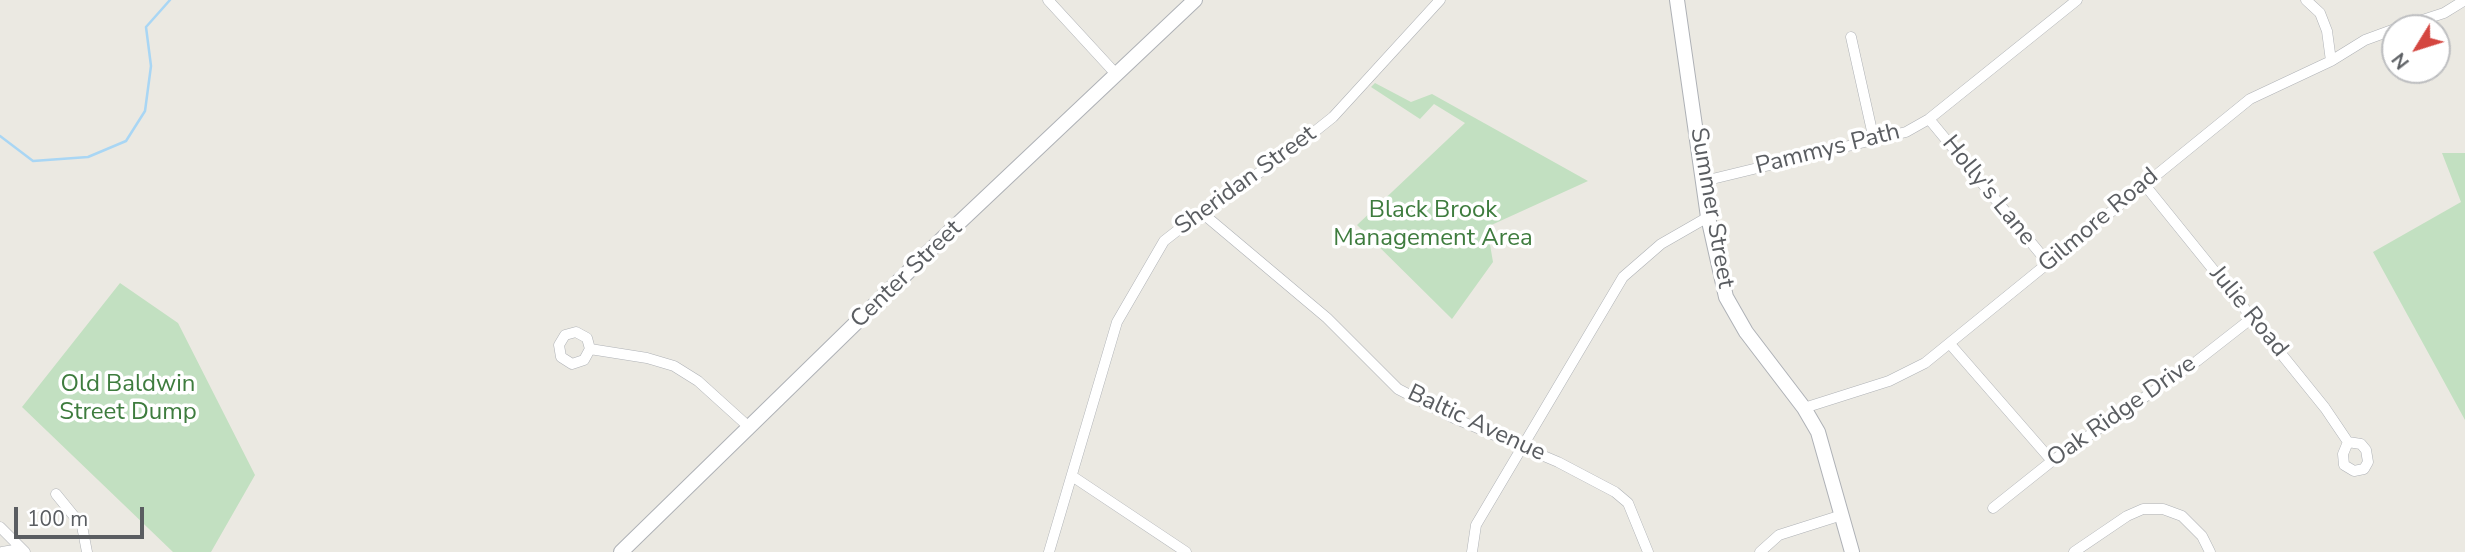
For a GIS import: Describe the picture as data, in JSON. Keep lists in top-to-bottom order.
{
  "streets": {
    "main road": ["Summer Street", "Center Street"],
    "street": [
      "Pammys Path",
      "Sheridan Street",
      "Holly's Lane",
      "Gilmore Road",
      "Julie Road",
      "Oak Ridge Drive",
      "Baltic Avenue"
    ]
  },
  "crossings": [
    ["Pammys Path", "Holly's Lane"],
    ["Pammys Path", "Summer Street"],
    ["Sheridan Street", "Baltic Avenue"],
    ["Holly's Lane", "Gilmore Road"],
    ["Summer Street", "Gilmore Road"],
    ["Gilmore Road", "Julie Road"],
    ["Julie Road", "Oak Ridge Drive"]
  ],
  "parks": ["Black Brook Management Area", "Old Baldwin Street Dump"],
  "scale_bar": "100 m",
  "north": "bottom left"
}
